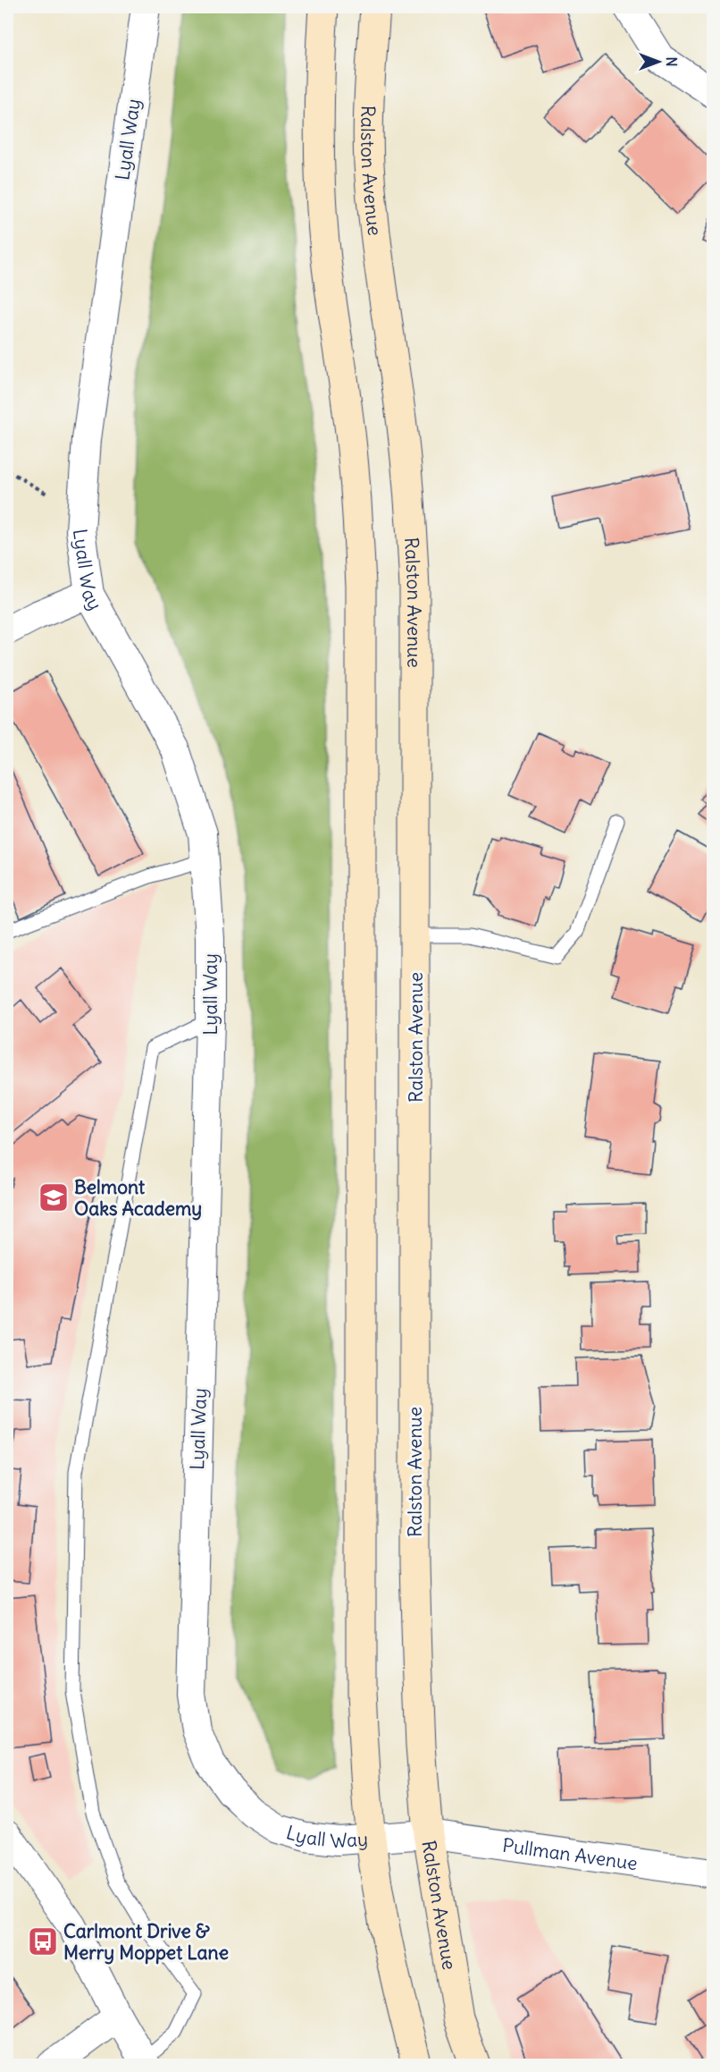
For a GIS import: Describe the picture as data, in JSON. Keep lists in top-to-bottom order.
{
  "streets": {
    "main road": ["Ralston Avenue"],
    "street": ["Lyall Way", "Pullman Avenue"]
  },
  "crossings": [
    ["Lyall Way", "Ralston Avenue"],
    ["Lyall Way", "Pullman Avenue"],
    ["Ralston Avenue", "Pullman Avenue"]
  ],
  "places": {
    "school or university": ["Belmont Oaks Academy"],
    "bus stop": ["Carlmont Drive & Merry Moppet Lane"]
  },
  "north": "right"
}
